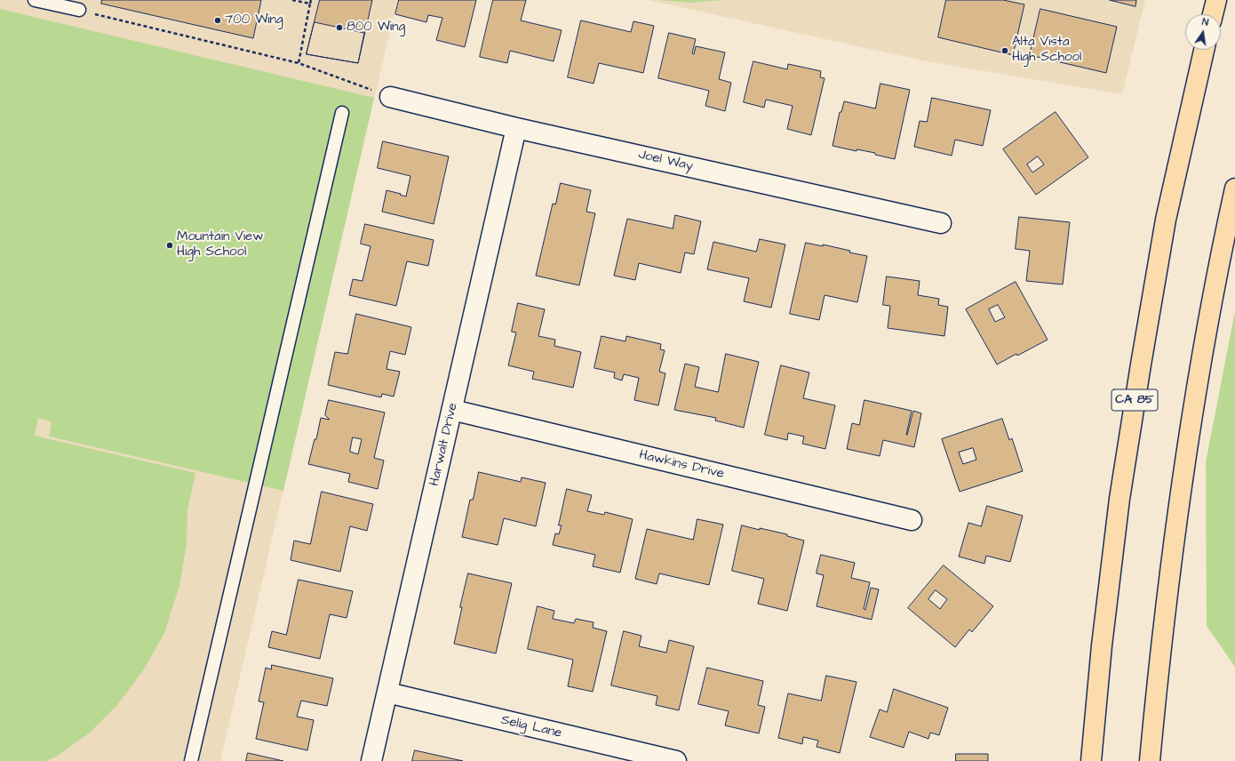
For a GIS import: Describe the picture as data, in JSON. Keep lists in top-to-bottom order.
{
  "streets": {
    "highway": ["CA 85"],
    "street": [
      "Joel Way",
      "Harwalt Drive",
      "Hawkins Drive",
      "Selig Lane"
    ]
  },
  "crossings": [
    ["Joel Way", "Harwalt Drive"],
    ["Harwalt Drive", "Hawkins Drive"],
    ["Harwalt Drive", "Selig Lane"]
  ],
  "places": [
    "700 Wing",
    "800 Wing",
    "Alta Vista High School",
    "Mountain View High School"
  ],
  "north": "top"
}
